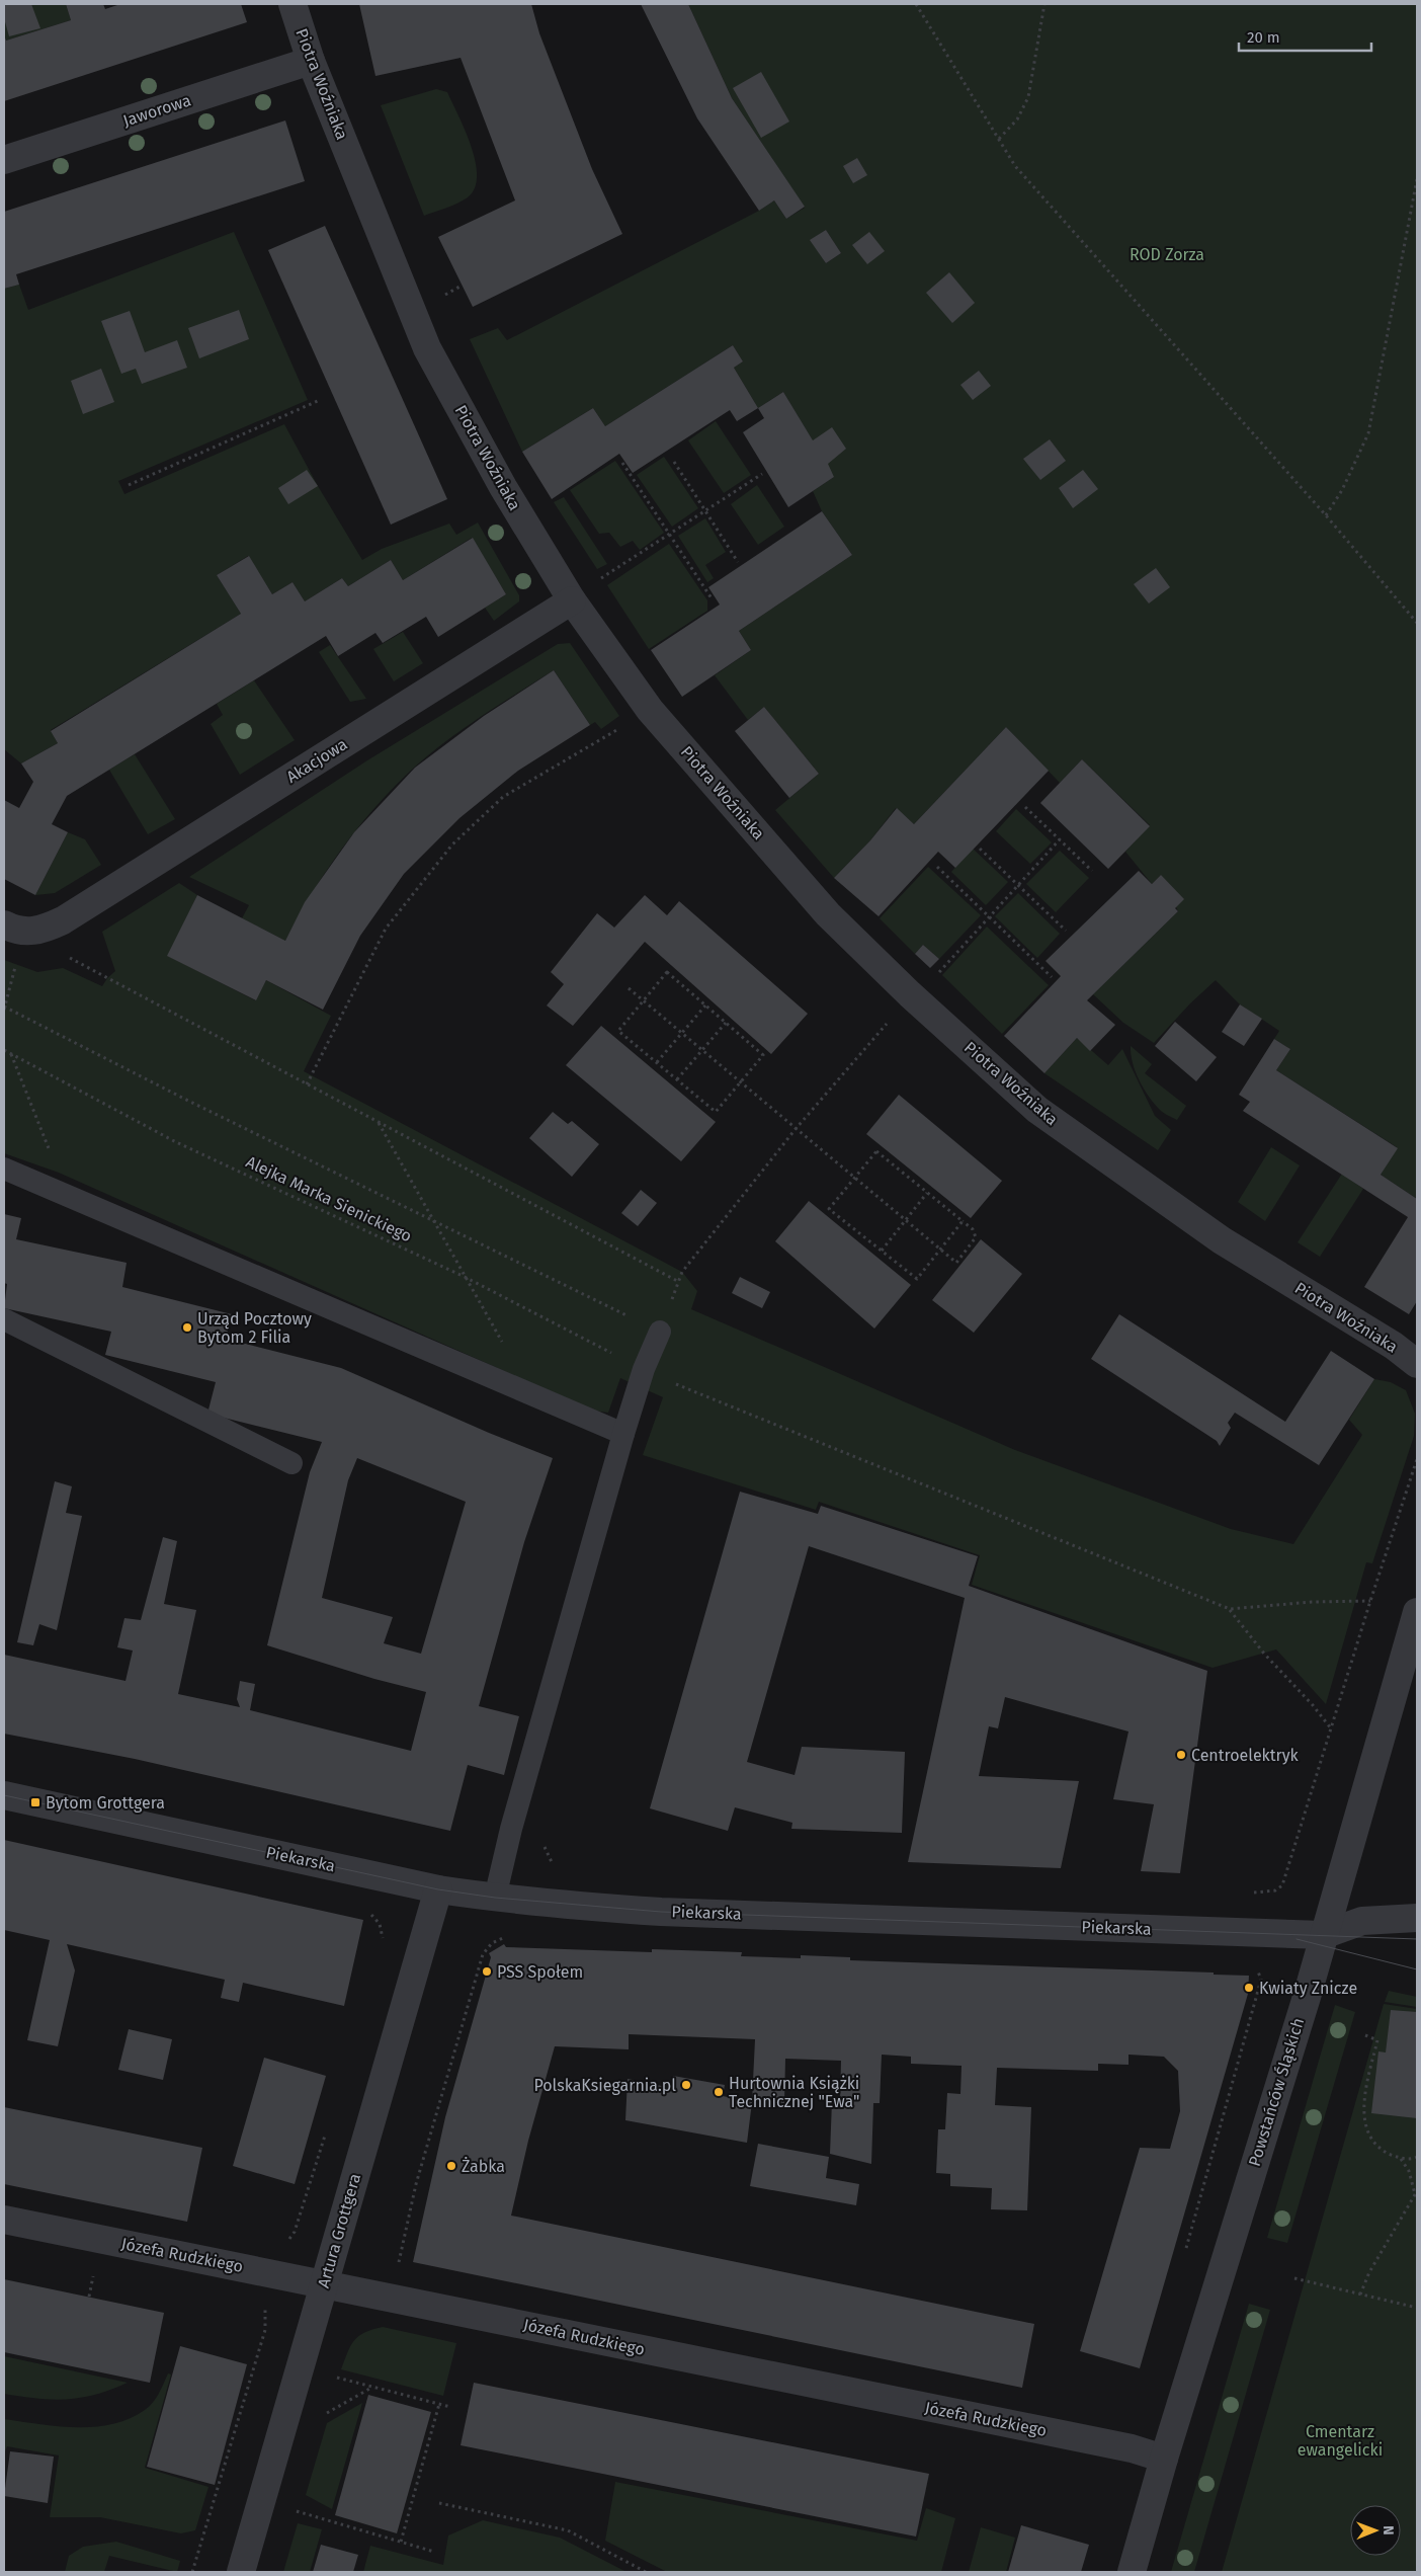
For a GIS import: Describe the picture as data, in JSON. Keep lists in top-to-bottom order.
{
  "streets": {
    "street": [
      "Piotra Woźniaka",
      "Jaworowa",
      "Akacjowa",
      "Piekarska",
      "Powstańców Śląskich",
      "Artura Grottgera",
      "Józefa Rudzkiego"
    ],
    "path": ["Alejka Marka Sienickiego"]
  },
  "crossings": [
    ["Piotra Woźniaka", "Jaworowa"],
    ["Piotra Woźniaka", "Akacjowa"],
    ["Piekarska", "Powstańców Śląskich"],
    ["Piekarska", "Artura Grottgera"],
    ["Powstańców Śląskich", "Józefa Rudzkiego"],
    ["Artura Grottgera", "Józefa Rudzkiego"]
  ],
  "parks": ["ROD Zorza", "Cmentarz ewangelicki"],
  "places": {
    "other": [
      "Urząd Pocztowy Bytom 2 Filia",
      "Centroelektryk",
      "PSS Społem",
      "Kwiaty Znicze",
      "PolskaKsiegarnia.pl",
      "Hurtownia Książki Technicznej \"Ewa\"",
      "Żabka"
    ],
    "transit": ["Bytom Grottgera"]
  },
  "scale_bar": "20 m",
  "north": "right"
}
